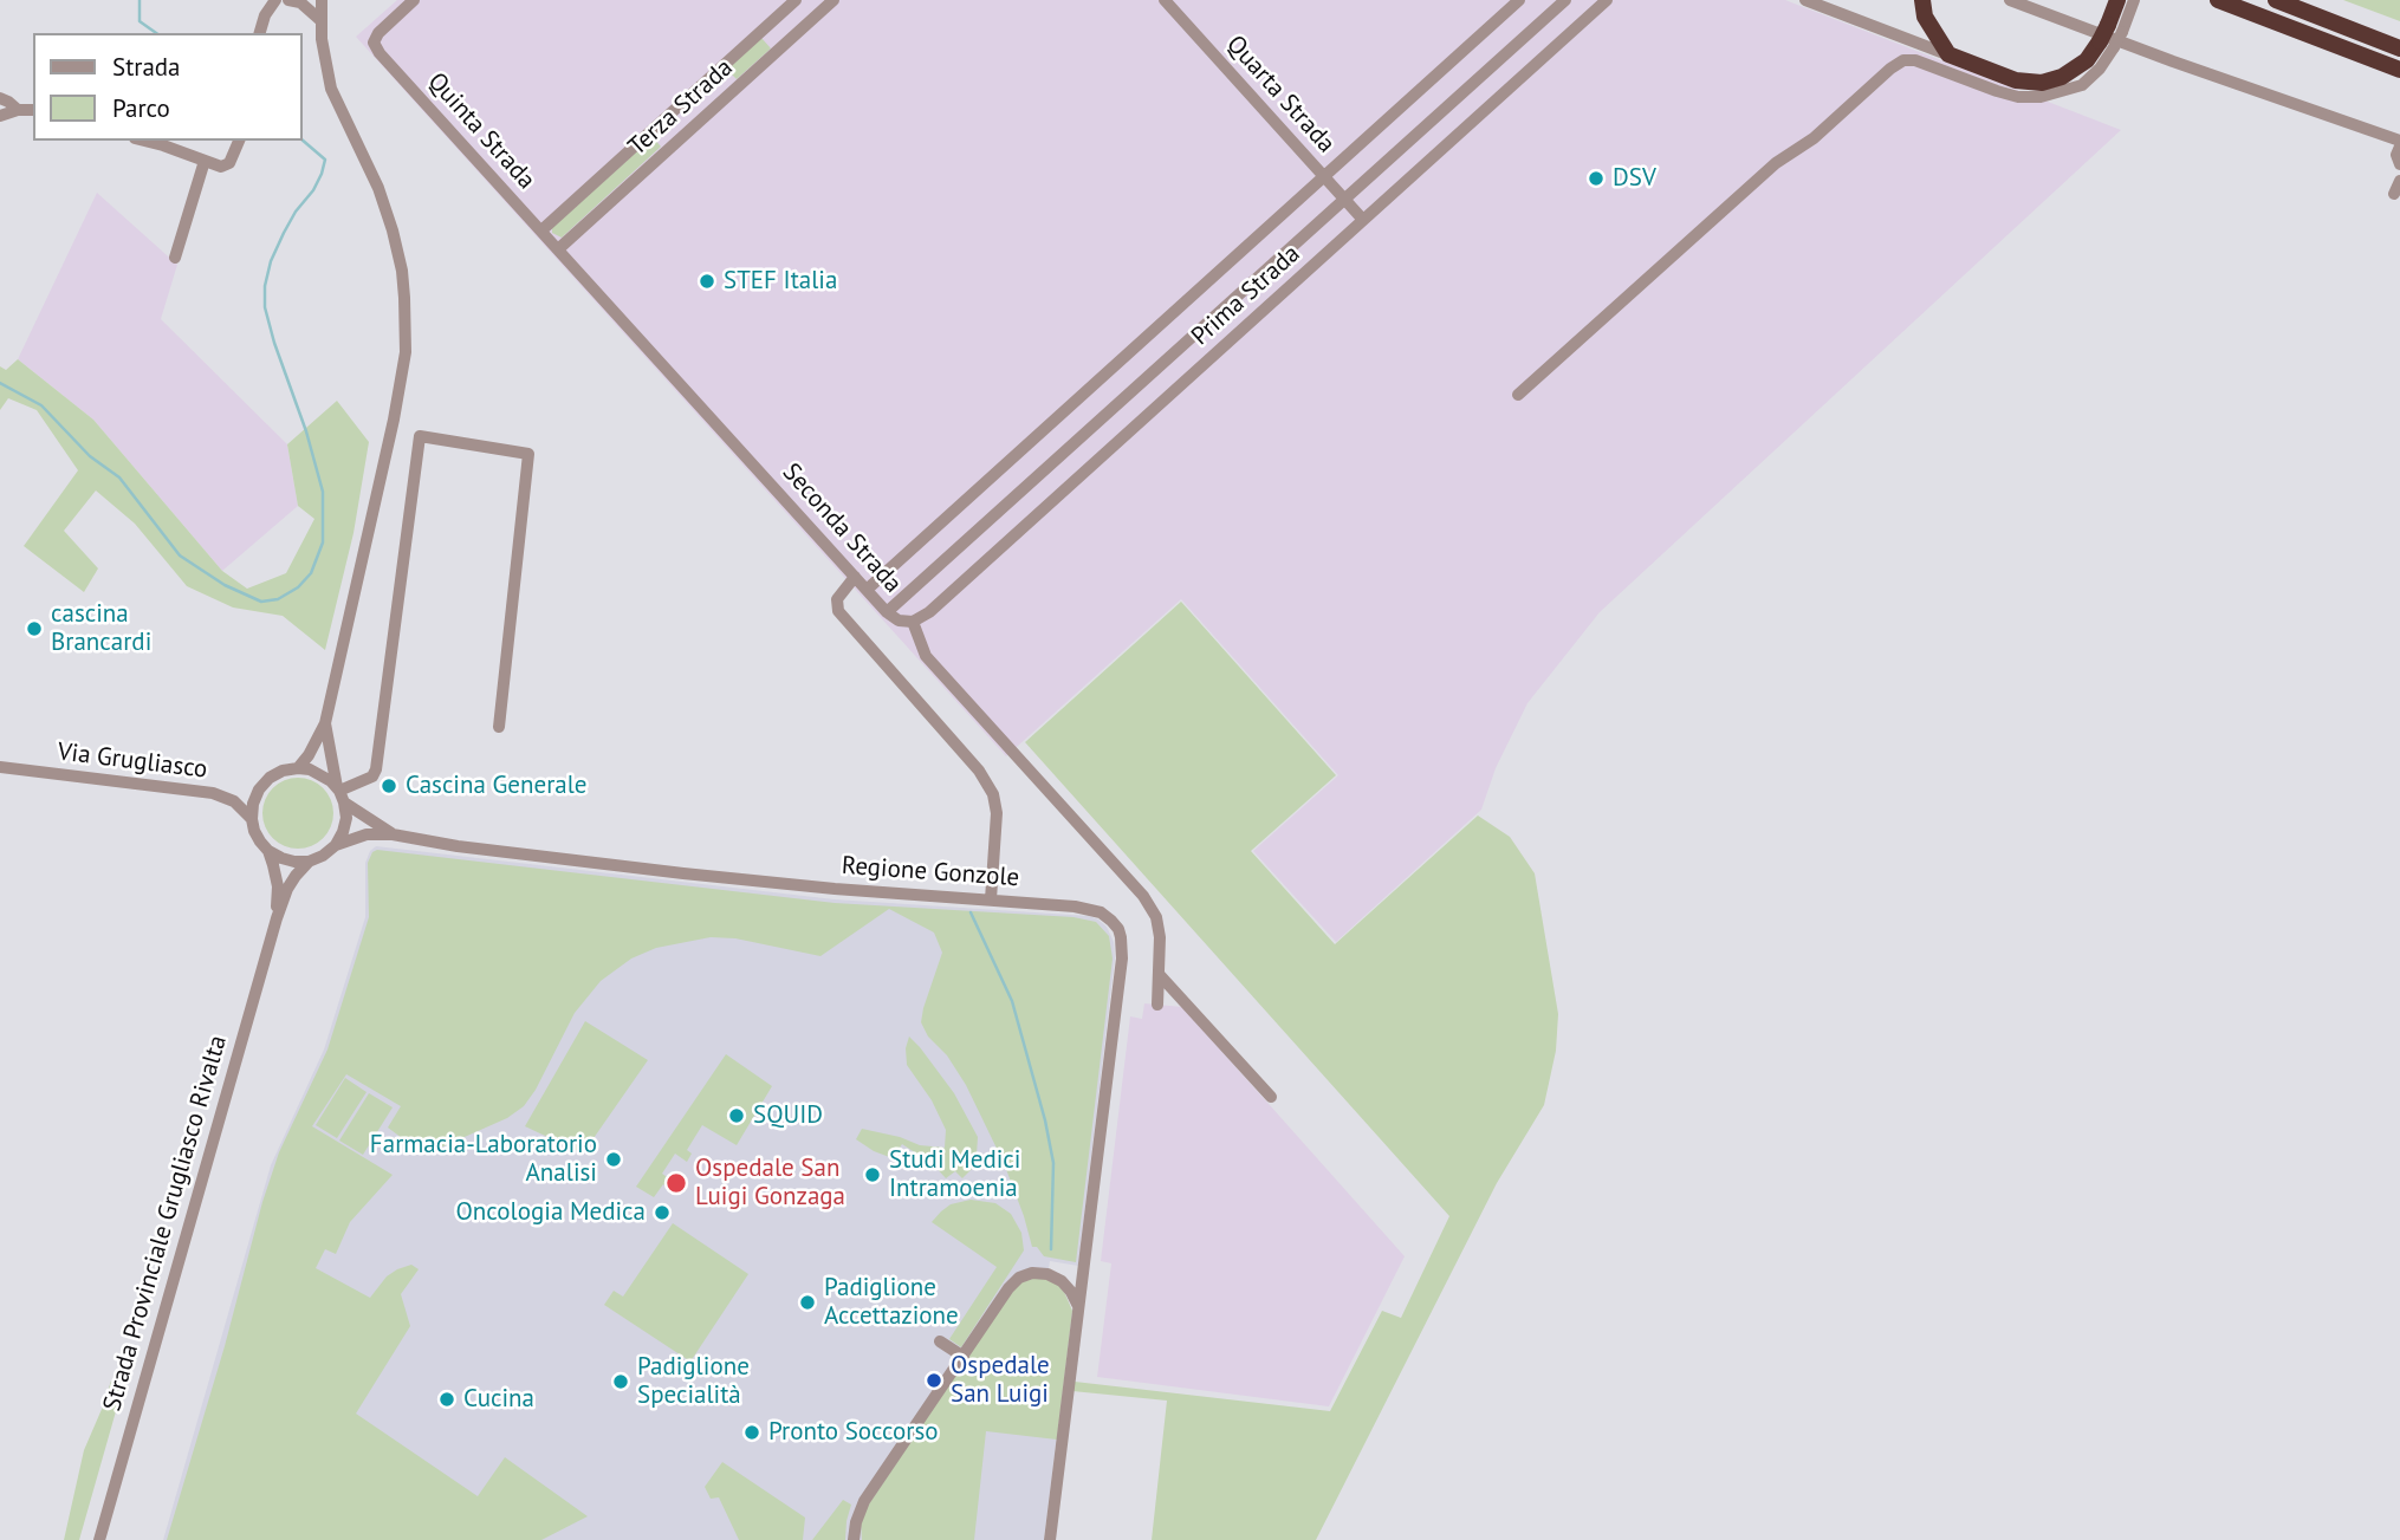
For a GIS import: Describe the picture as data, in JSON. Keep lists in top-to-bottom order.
{
  "streets": {
    "street": [
      "Quarta Strada",
      "Terza Strada",
      "Quinta Strada",
      "Prima Strada",
      "Seconda Strada",
      "Via Grugliasco",
      "Regione Gonzole",
      "Strada Provinciale Grugliasco Rivalta"
    ]
  },
  "crossings": [
    ["Quarta Strada", "Prima Strada"],
    ["Terza Strada", "Quinta Strada"],
    ["Terza Strada", "Seconda Strada"],
    ["Quinta Strada", "Seconda Strada"],
    ["Prima Strada", "Seconda Strada"],
    ["Via Grugliasco", "Regione Gonzole"]
  ],
  "places": [
    "DSV",
    "STEF Italia",
    "cascina Brancardi",
    "Cascina Generale",
    "SQUID",
    "Farmacia-Laboratorio Analisi",
    "Studi Medici Intramoenia",
    "Ospedale San Luigi Gonzaga",
    "Oncologia Medica",
    "Padiglione Accettazione",
    "Ospedale San Luigi",
    "Padiglione Specialità",
    "Cucina",
    "Pronto Soccorso"
  ],
  "legend": ["Strada", "Parco"]
}
